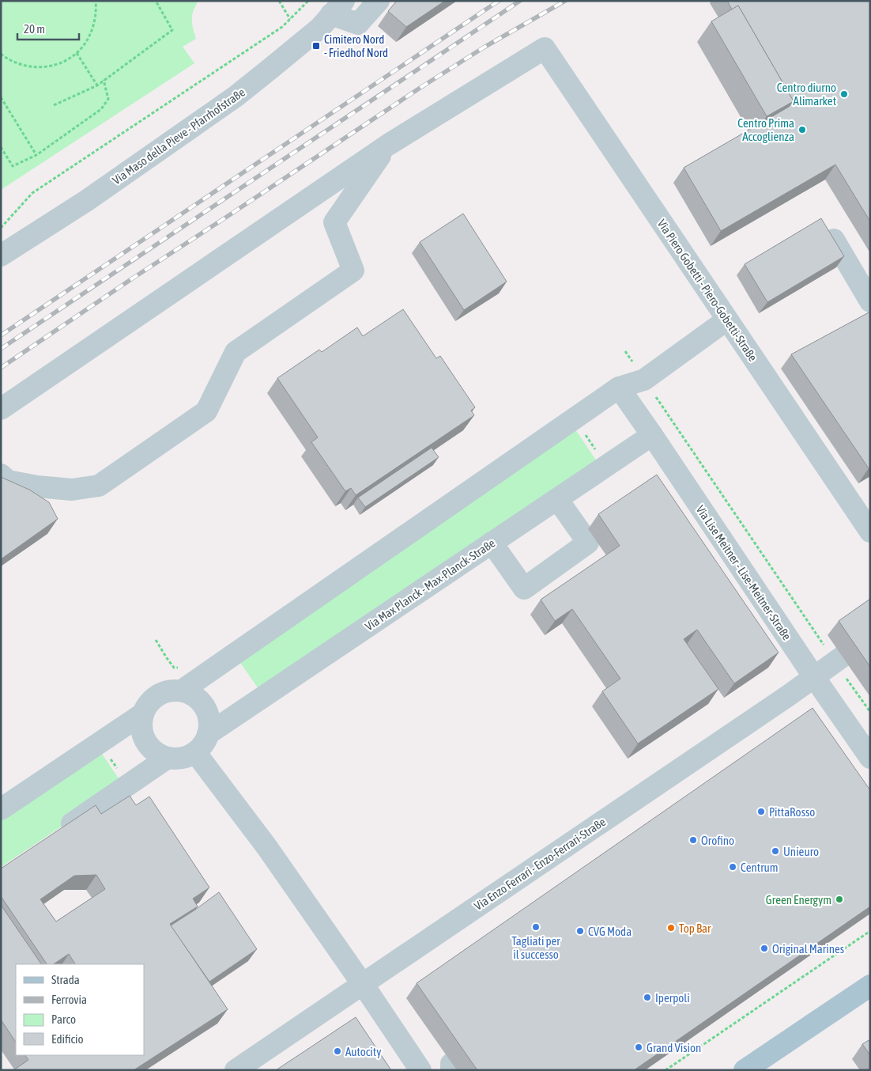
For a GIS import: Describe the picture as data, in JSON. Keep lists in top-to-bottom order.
{
  "streets": {
    "street": [
      "Via Maso della Pieve - Pfarrhofstraße",
      "Via Piero Gobetti - Piero-Gobetti-Straße",
      "Via Lise Meitner - Lise-Meitner-Straße",
      "Via Max Planck - Max-Planck-Straße",
      "Via Enzo Ferrari - Enzo-Ferrari-Straße"
    ]
  },
  "crossings": [
    ["Via Lise Meitner - Lise-Meitner-Straße", "Via Max Planck - Max-Planck-Straße"],
    ["Via Lise Meitner - Lise-Meitner-Straße", "Via Enzo Ferrari - Enzo-Ferrari-Straße"]
  ],
  "places": {
    "transit": ["Cimitero Nord - Friedhof Nord"],
    "other": [
      "Centro diurno Alimarket",
      "Centro Prima Accoglienza",
      "PittaRosso",
      "Orofino",
      "Unieuro",
      "Centrum",
      "Green Energym",
      "Tagliati per il successo",
      "Top Bar",
      "CVG Moda",
      "Original Marines",
      "Iperpoli",
      "Grand Vision",
      "Autocity"
    ]
  },
  "legend": [
    "Strada",
    "Ferrovia",
    "Parco",
    "Edificio"
  ],
  "scale_bar": "20 m"
}
